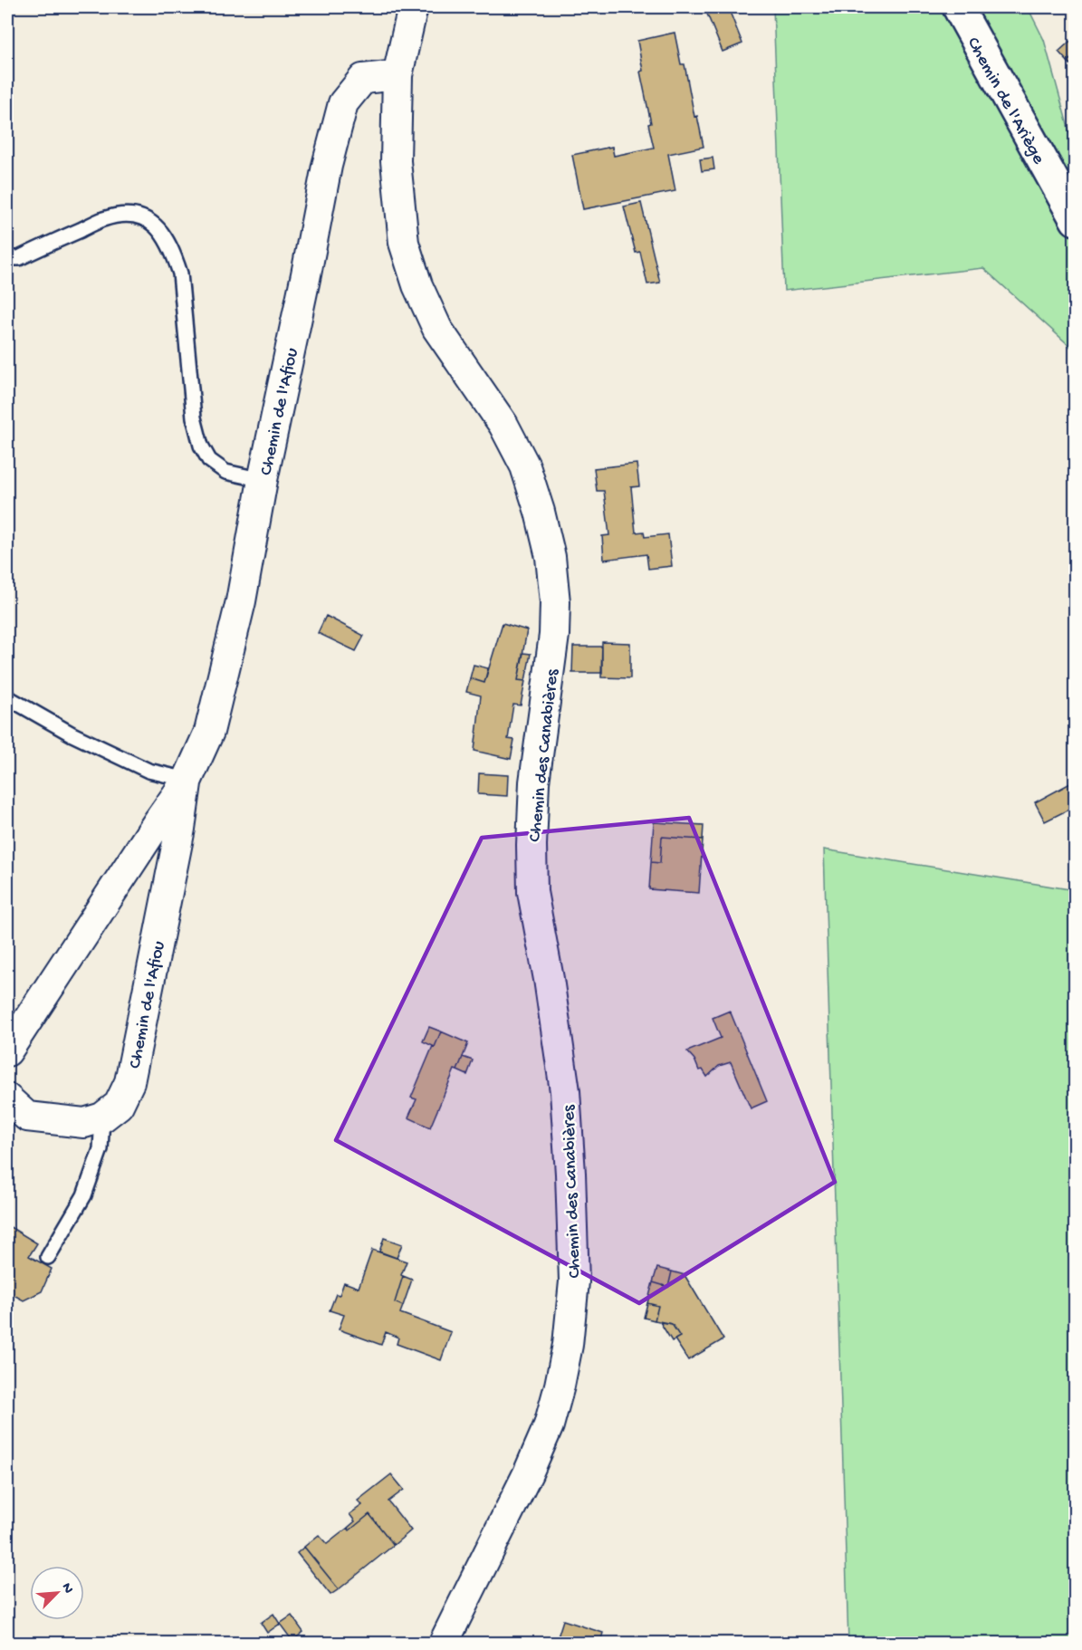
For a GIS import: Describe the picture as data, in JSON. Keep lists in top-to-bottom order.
{
  "streets": {
    "street": ["Chemin de l'Ariège", "Chemin de l'Afiou", "Chemin des Canabières"]
  },
  "crossings": [
    ["Chemin de l'Afiou", "Chemin des Canabières"]
  ],
  "north": "top right"
}
